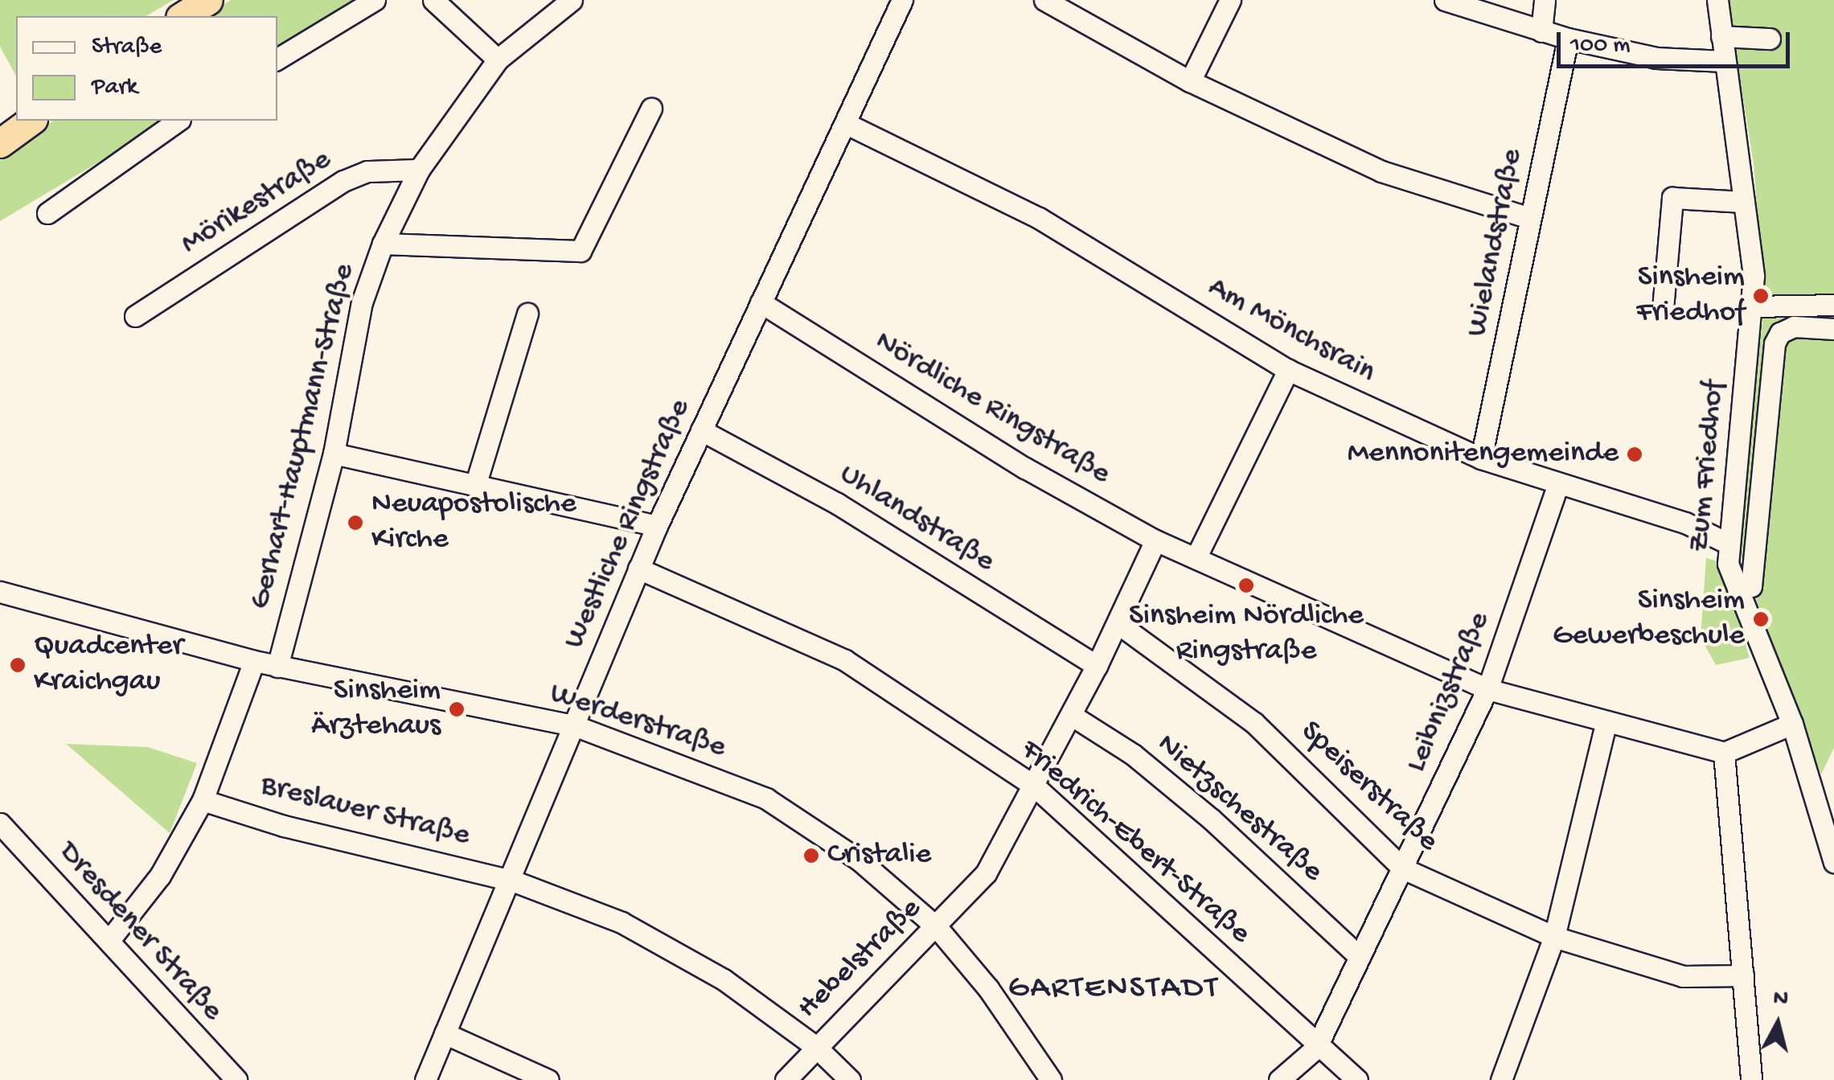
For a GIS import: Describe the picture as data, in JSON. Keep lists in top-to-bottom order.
{
  "streets": {
    "street": [
      "Mörikestraße",
      "Wielandstraße",
      "Am Mönchsrain",
      "Nördliche Ringstraße",
      "Gerhart-Hauptmann-Straße",
      "Zum Friedhof",
      "Uhlandstraße",
      "Westliche Ringstraße",
      "Leibnizstraße",
      "Werderstraße",
      "Speiserstraße",
      "Nietzschestraße",
      "Breslauer Straße",
      "Friedrich-Ebert-Straße",
      "Dresdener Straße",
      "Hebelstraße"
    ]
  },
  "crossings": [
    ["Mörikestraße", "Gerhart-Hauptmann-Straße"],
    ["Wielandstraße", "Am Mönchsrain"],
    ["Am Mönchsrain", "Zum Friedhof"],
    ["Am Mönchsrain", "Westliche Ringstraße"],
    ["Am Mönchsrain", "Leibnizstraße"],
    ["Nördliche Ringstraße", "Westliche Ringstraße"],
    ["Nördliche Ringstraße", "Leibnizstraße"],
    ["Nördliche Ringstraße", "Hebelstraße"],
    ["Gerhart-Hauptmann-Straße", "Werderstraße"],
    ["Uhlandstraße", "Westliche Ringstraße"],
    ["Uhlandstraße", "Hebelstraße"],
    ["Westliche Ringstraße", "Werderstraße"],
    ["Westliche Ringstraße", "Breslauer Straße"],
    ["Westliche Ringstraße", "Friedrich-Ebert-Straße"],
    ["Leibnizstraße", "Speiserstraße"],
    ["Leibnizstraße", "Nietzschestraße"],
    ["Leibnizstraße", "Friedrich-Ebert-Straße"],
    ["Werderstraße", "Hebelstraße"],
    ["Speiserstraße", "Hebelstraße"],
    ["Nietzschestraße", "Hebelstraße"],
    ["Breslauer Straße", "Hebelstraße"],
    ["Friedrich-Ebert-Straße", "Hebelstraße"]
  ],
  "districts": ["GARTENSTADT"],
  "places": [
    "Sinsheim Friedhof",
    "Mennonitengemeinde",
    "Neuapostolische Kirche",
    "Sinsheim Nördliche Ringstraße",
    "Sinsheim Gewerbeschule",
    "Quadcenter Kraichgau",
    "Sinsheim Ärztehaus",
    "Cristalie"
  ],
  "legend": ["Straße", "Park"],
  "scale_bar": "100 m",
  "north": "top"
}
